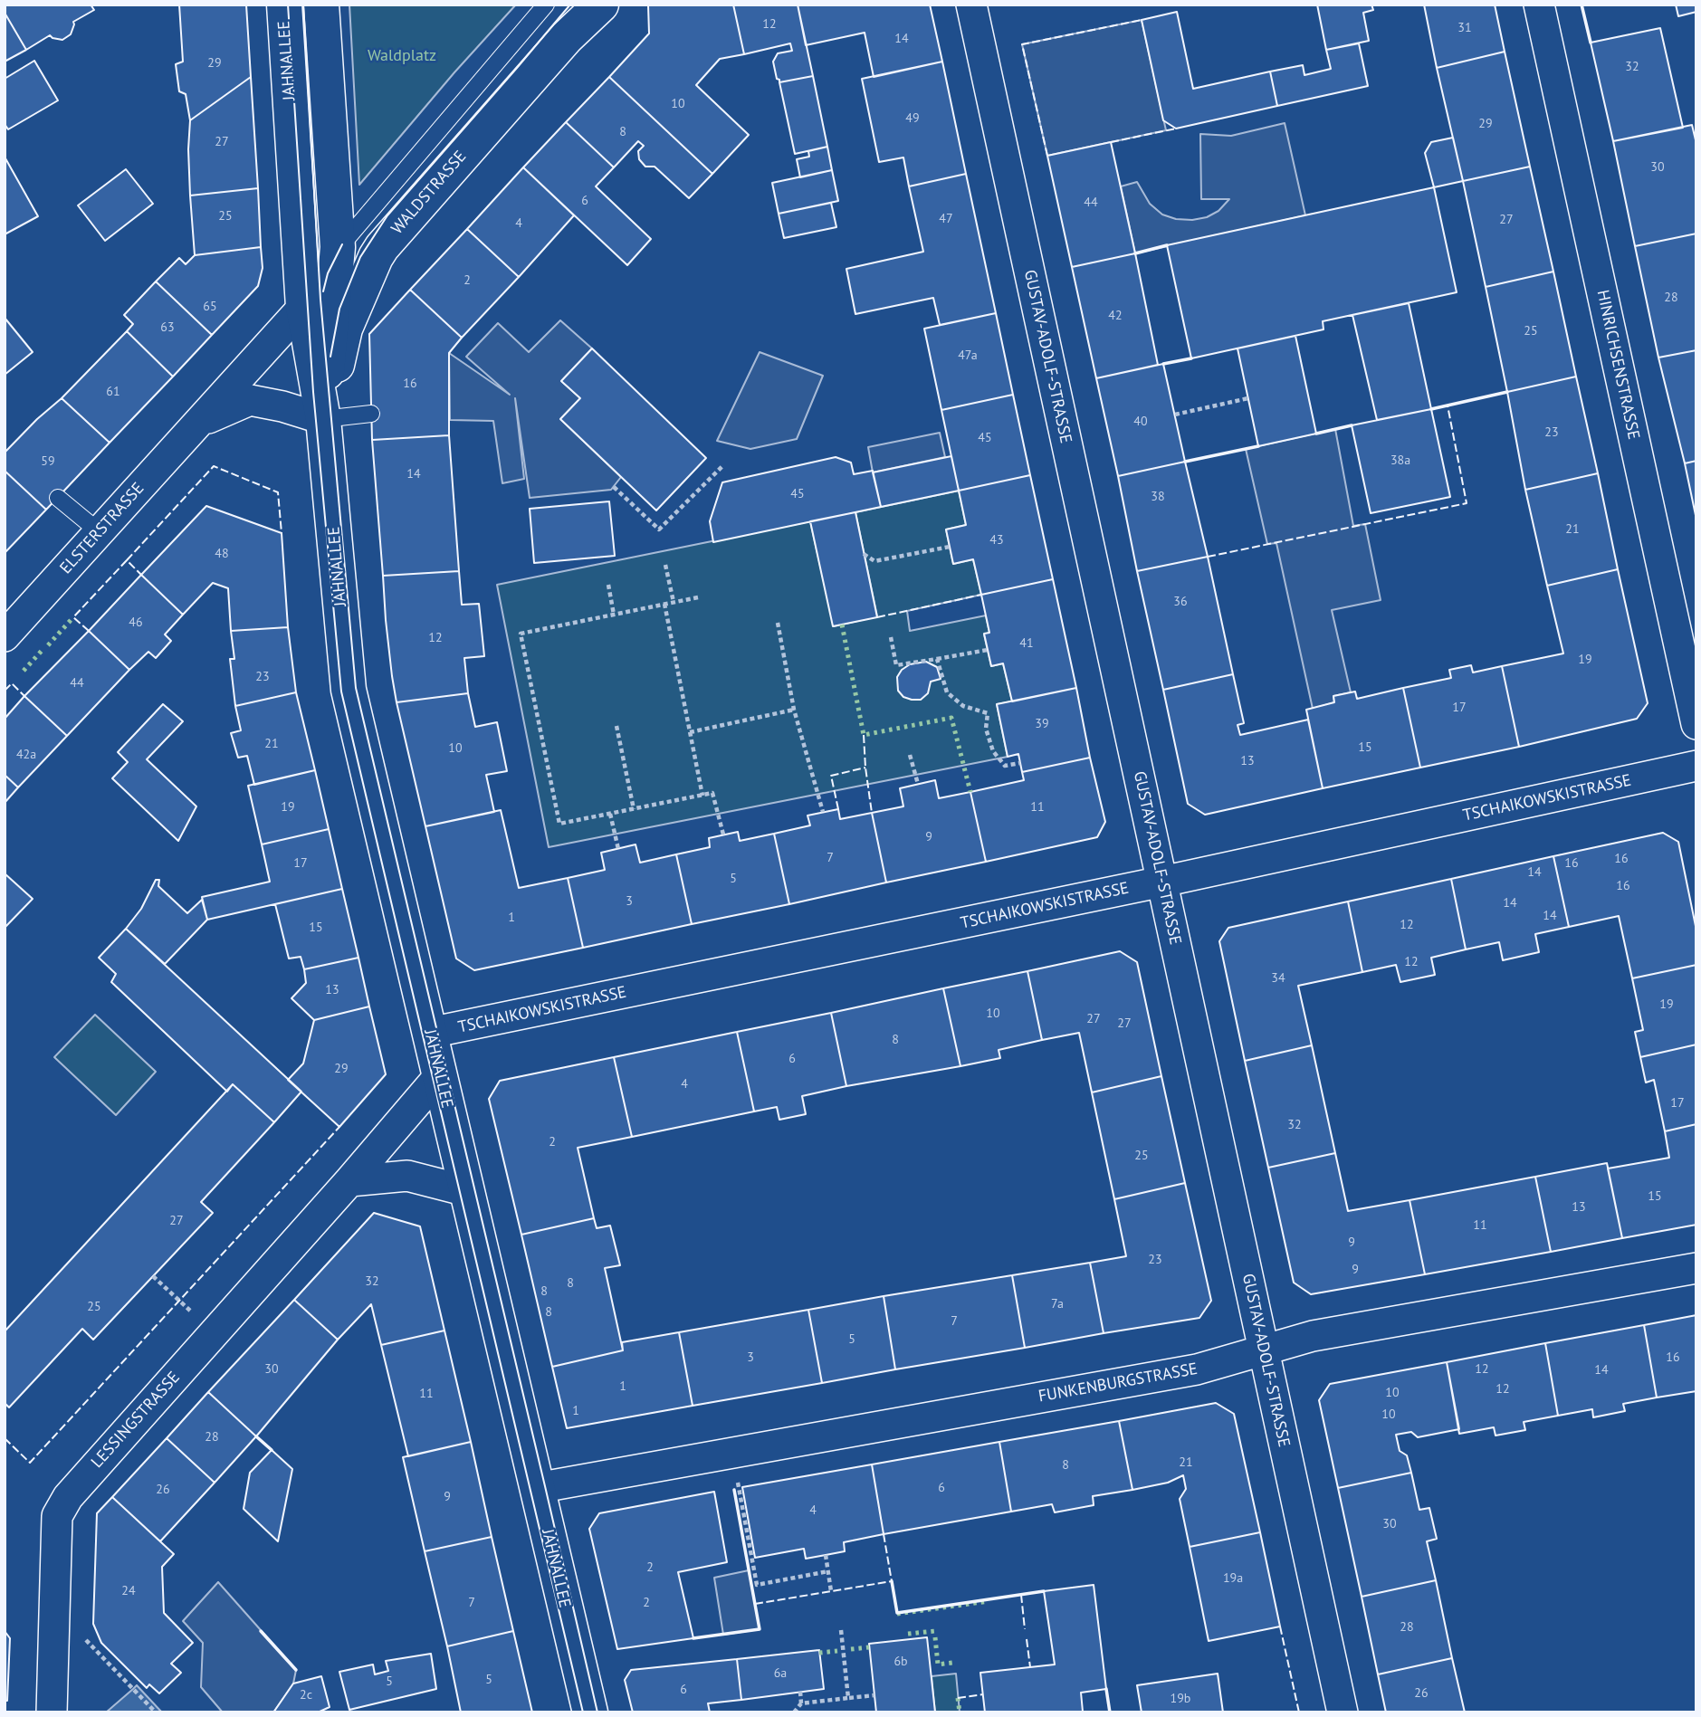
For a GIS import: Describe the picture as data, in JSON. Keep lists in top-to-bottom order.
{
  "streets": {
    "main road": ["JAHNALLEE", "WALDSTRASSE"],
    "street": [
      "GUSTAV-ADOLF-STRASSE",
      "HINRICHSENSTRASSE",
      "ELSTERSTRASSE",
      "TSCHAIKOWSKISTRASSE",
      "FUNKENBURGSTRASSE",
      "LESSINGSTRASSE"
    ]
  },
  "crossings": [
    ["JAHNALLEE", "WALDSTRASSE"],
    ["JAHNALLEE", "ELSTERSTRASSE"],
    ["JAHNALLEE", "TSCHAIKOWSKISTRASSE"],
    ["JAHNALLEE", "FUNKENBURGSTRASSE"],
    ["JAHNALLEE", "LESSINGSTRASSE"],
    ["WALDSTRASSE", "ELSTERSTRASSE"],
    ["GUSTAV-ADOLF-STRASSE", "TSCHAIKOWSKISTRASSE"],
    ["GUSTAV-ADOLF-STRASSE", "FUNKENBURGSTRASSE"]
  ],
  "parks": ["Waldplatz"],
  "house_numbers": [
    "12",
    "31",
    "14",
    "29",
    "32",
    "10",
    "49",
    "29",
    "8",
    "27",
    "30",
    "6",
    "44",
    "25",
    "47",
    "27",
    "4",
    "2",
    "28",
    "65",
    "42",
    "63",
    "25",
    "47a",
    "16",
    "61",
    "40",
    "23",
    "45",
    "38a",
    "59",
    "14",
    "45",
    "38",
    "21",
    "43",
    "48",
    "36",
    "46",
    "12",
    "41",
    "19",
    "23",
    "44",
    "17",
    "39",
    "21",
    "15",
    "10",
    "42a",
    "13",
    "19",
    "11",
    "9",
    "7",
    "16",
    "17",
    "16",
    "14",
    "5",
    "16",
    "3",
    "14",
    "14",
    "1",
    "12",
    "15",
    "12",
    "34",
    "13",
    "19",
    "10",
    "27",
    "27",
    "8",
    "6",
    "29",
    "4",
    "17",
    "32",
    "2",
    "25",
    "15",
    "13",
    "27",
    "11",
    "9",
    "23",
    "9",
    "32",
    "8",
    "8",
    "7a",
    "25",
    "8",
    "7",
    "5",
    "3",
    "16",
    "30",
    "12",
    "14",
    "1",
    "12",
    "10",
    "11",
    "1",
    "10",
    "28",
    "21",
    "8",
    "6",
    "26",
    "9",
    "4",
    "30",
    "2",
    "19a",
    "24",
    "7",
    "2",
    "28",
    "6b",
    "6a",
    "5",
    "5",
    "6",
    "26",
    "2c",
    "19b"
  ]
}
